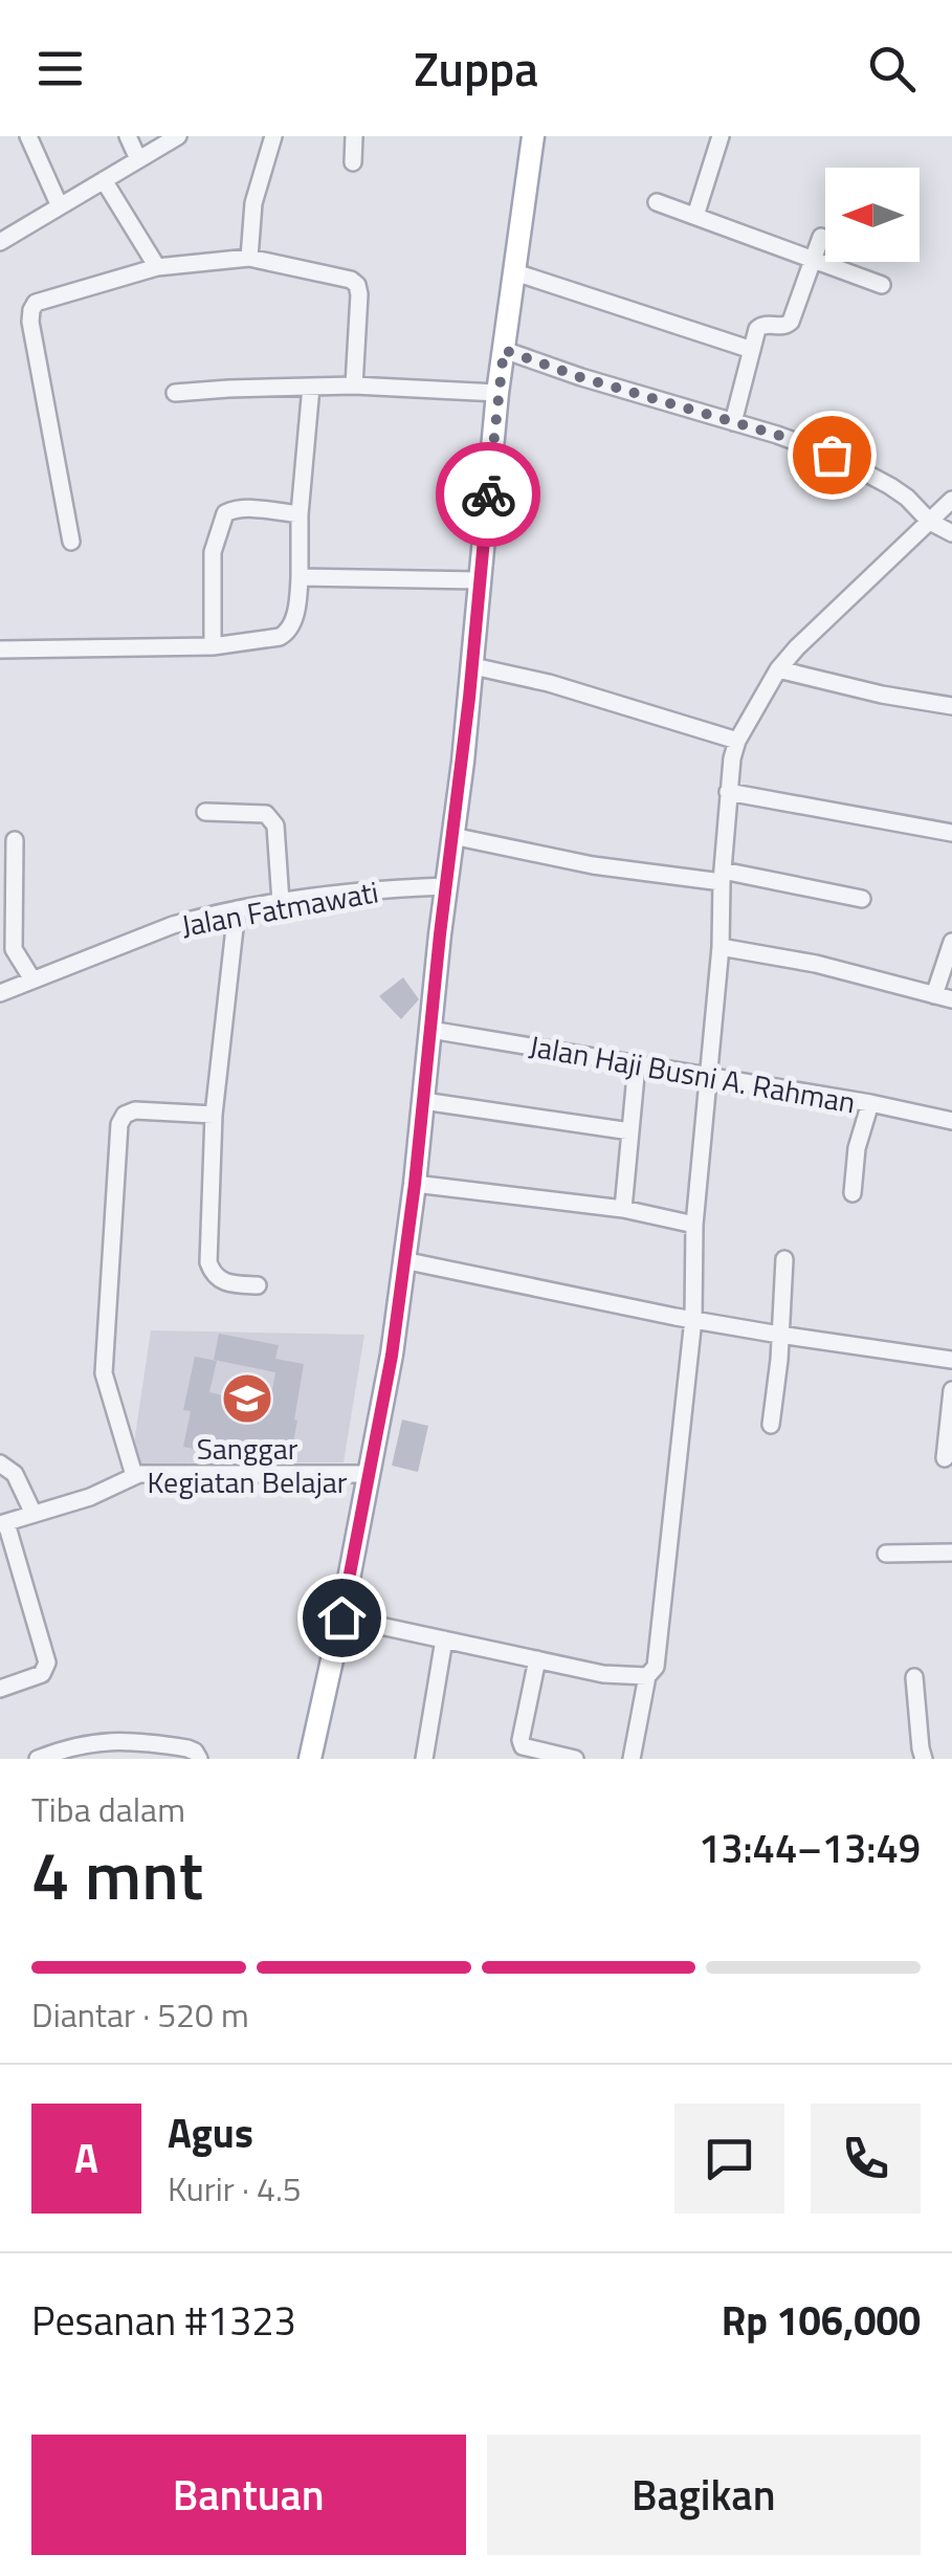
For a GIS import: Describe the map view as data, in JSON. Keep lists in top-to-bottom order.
{
  "streets": {
    "street": ["Jalan Fatmawati", "Jalan Haji Busni A. Rahman"]
  },
  "places": {
    "school or university": ["Sanggar Kegiatan Belajar"]
  },
  "north": "left",
  "page": {
    "header": "Zuppa",
    "heading": ["4 mnt", "Tiba dalam", "13:44–13:49"],
    "panel": [
      "Agus",
      "Kurir · 4.5",
      "Pesanan #1323",
      "Rp 106,000"
    ],
    "bar": "Diantar · 520 m",
    "round": "A",
    "buttons": ["Bantuan", "Bagikan"]
  }
}
